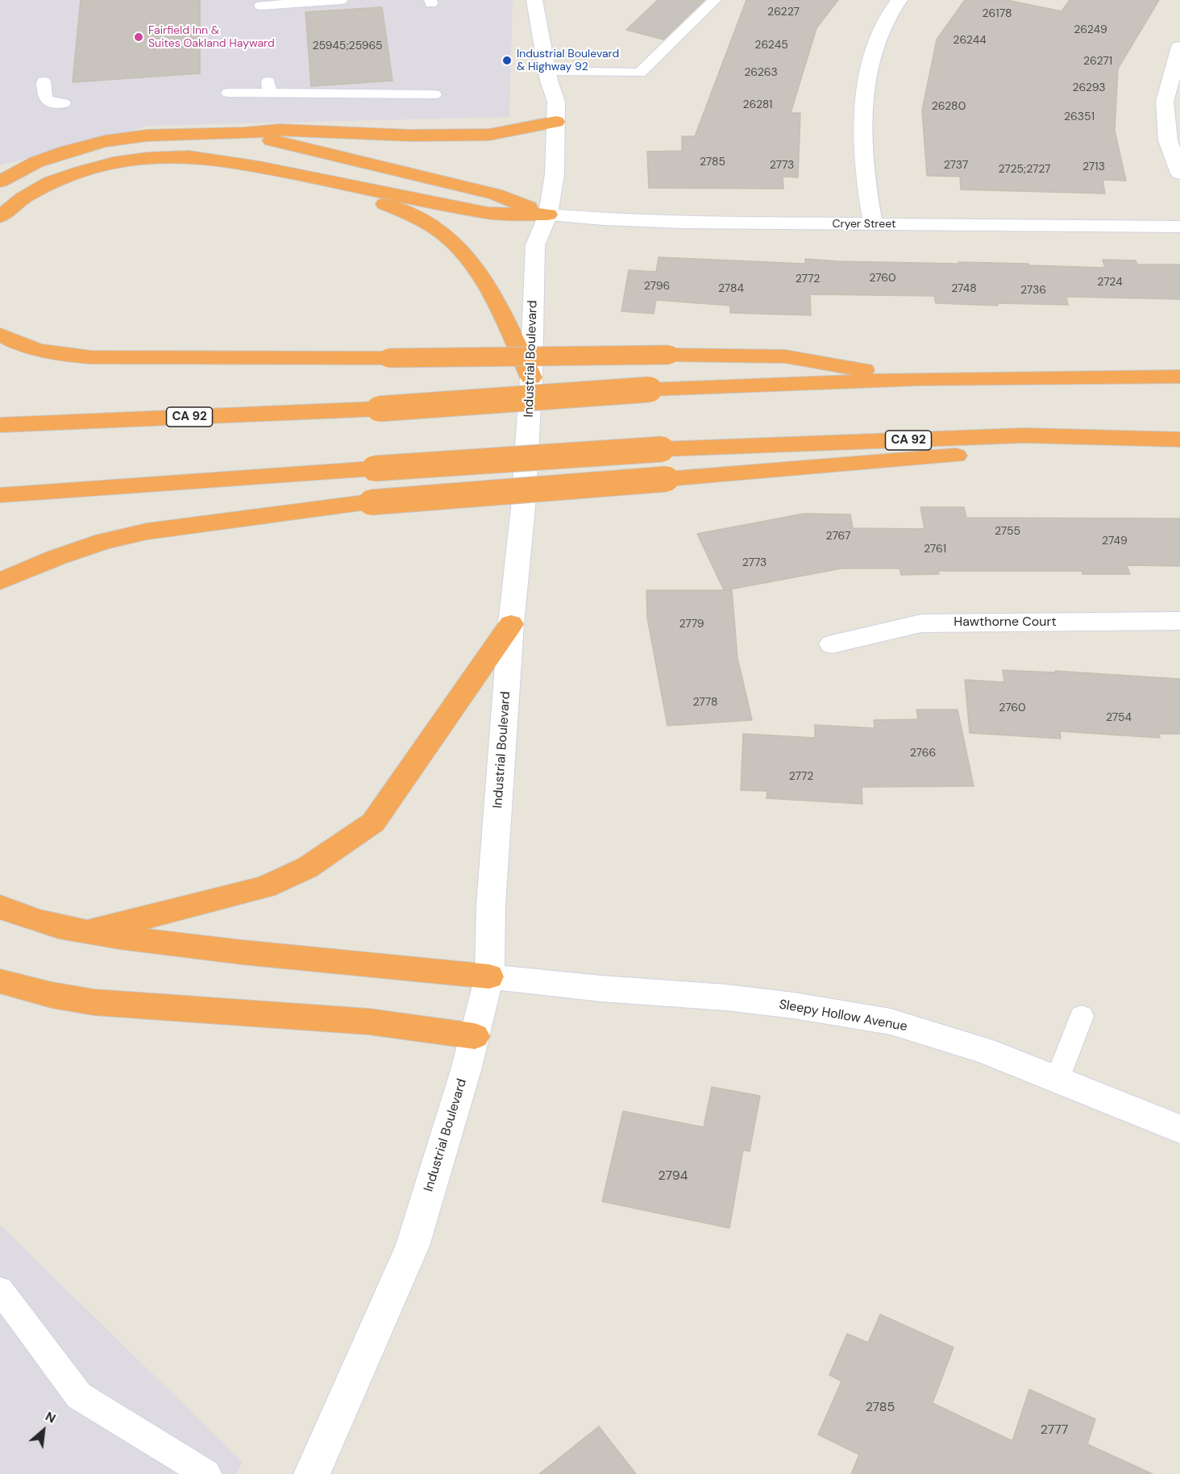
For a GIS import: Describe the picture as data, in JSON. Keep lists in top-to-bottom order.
{
  "streets": {
    "highway": ["CA 92"],
    "street": [
      "Cryer Street",
      "Industrial Boulevard",
      "Hawthorne Court",
      "Sleepy Hollow Avenue"
    ]
  },
  "crossings": [
    ["Cryer Street", "Industrial Boulevard"],
    ["Industrial Boulevard", "Sleepy Hollow Avenue"]
  ],
  "places": ["Fairfield Inn & Suites Oakland Hayward", "Industrial Boulevard & Highway 92"],
  "house_numbers": [
    "26227",
    "26178",
    "26249",
    "26244",
    "26245",
    "25945;25965",
    "26271",
    "26263",
    "26293",
    "26281",
    "26280",
    "26351",
    "2785",
    "2773",
    "2737",
    "2713",
    "2725;2727",
    "2760",
    "2772",
    "2724",
    "2796",
    "2784",
    "2748",
    "2736",
    "2755",
    "2767",
    "2749",
    "2761",
    "2773",
    "2779",
    "2778",
    "2760",
    "2754",
    "2766",
    "2772",
    "2794",
    "2785",
    "2777"
  ],
  "north": "top right"
}
